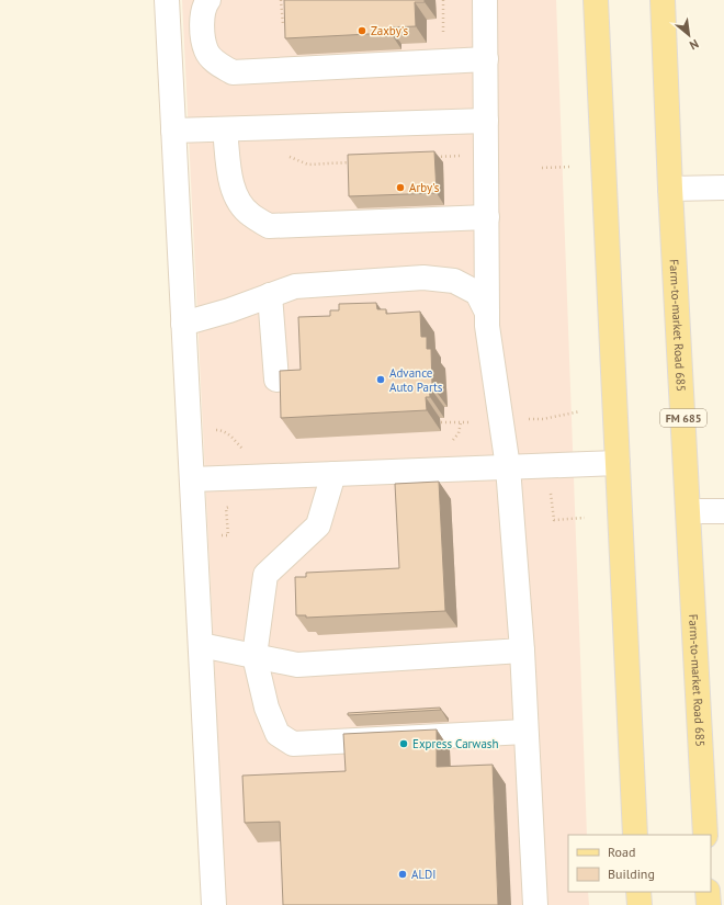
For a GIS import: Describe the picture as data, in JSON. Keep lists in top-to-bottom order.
{
  "streets": {
    "main road": ["Farm-to-market Road 685", "FM 685"]
  },
  "places": [
    "Zaxby's",
    "Arby's",
    "Advance Auto Parts",
    "Express Carwash",
    "ALDI"
  ],
  "legend": ["Road", "Building"],
  "north": "bottom right"
}
